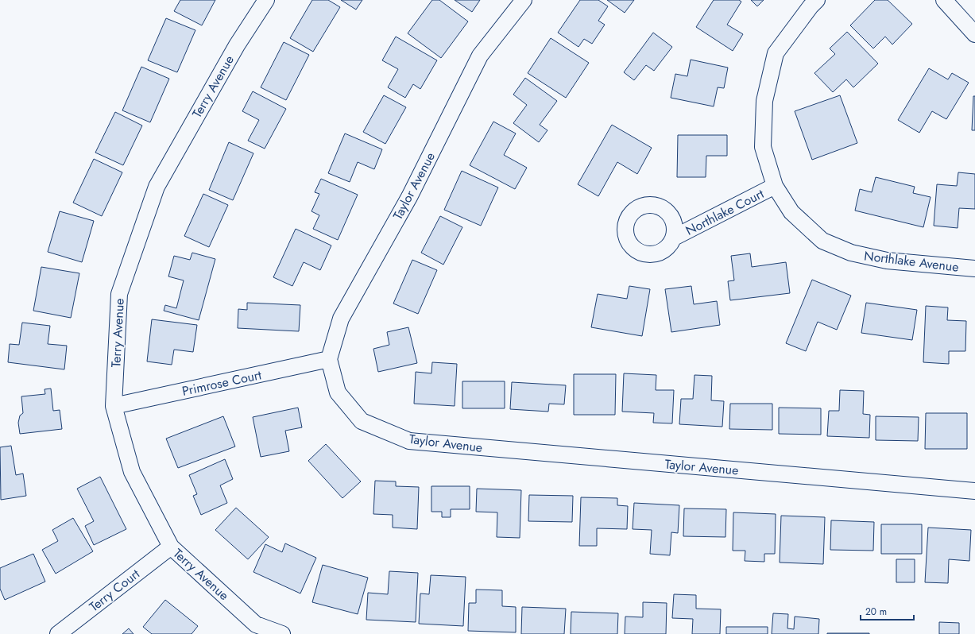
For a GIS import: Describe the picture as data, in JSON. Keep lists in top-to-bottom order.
{
  "streets": {
    "street": [
      "Terry Avenue",
      "Taylor Avenue",
      "Northlake Court",
      "Northlake Avenue",
      "Primrose Court",
      "Terry Court"
    ]
  },
  "crossings": [
    ["Terry Avenue", "Primrose Court"],
    ["Terry Avenue", "Terry Court"],
    ["Taylor Avenue", "Primrose Court"],
    ["Northlake Court", "Northlake Avenue"]
  ],
  "scale_bar": "20 m"
}
